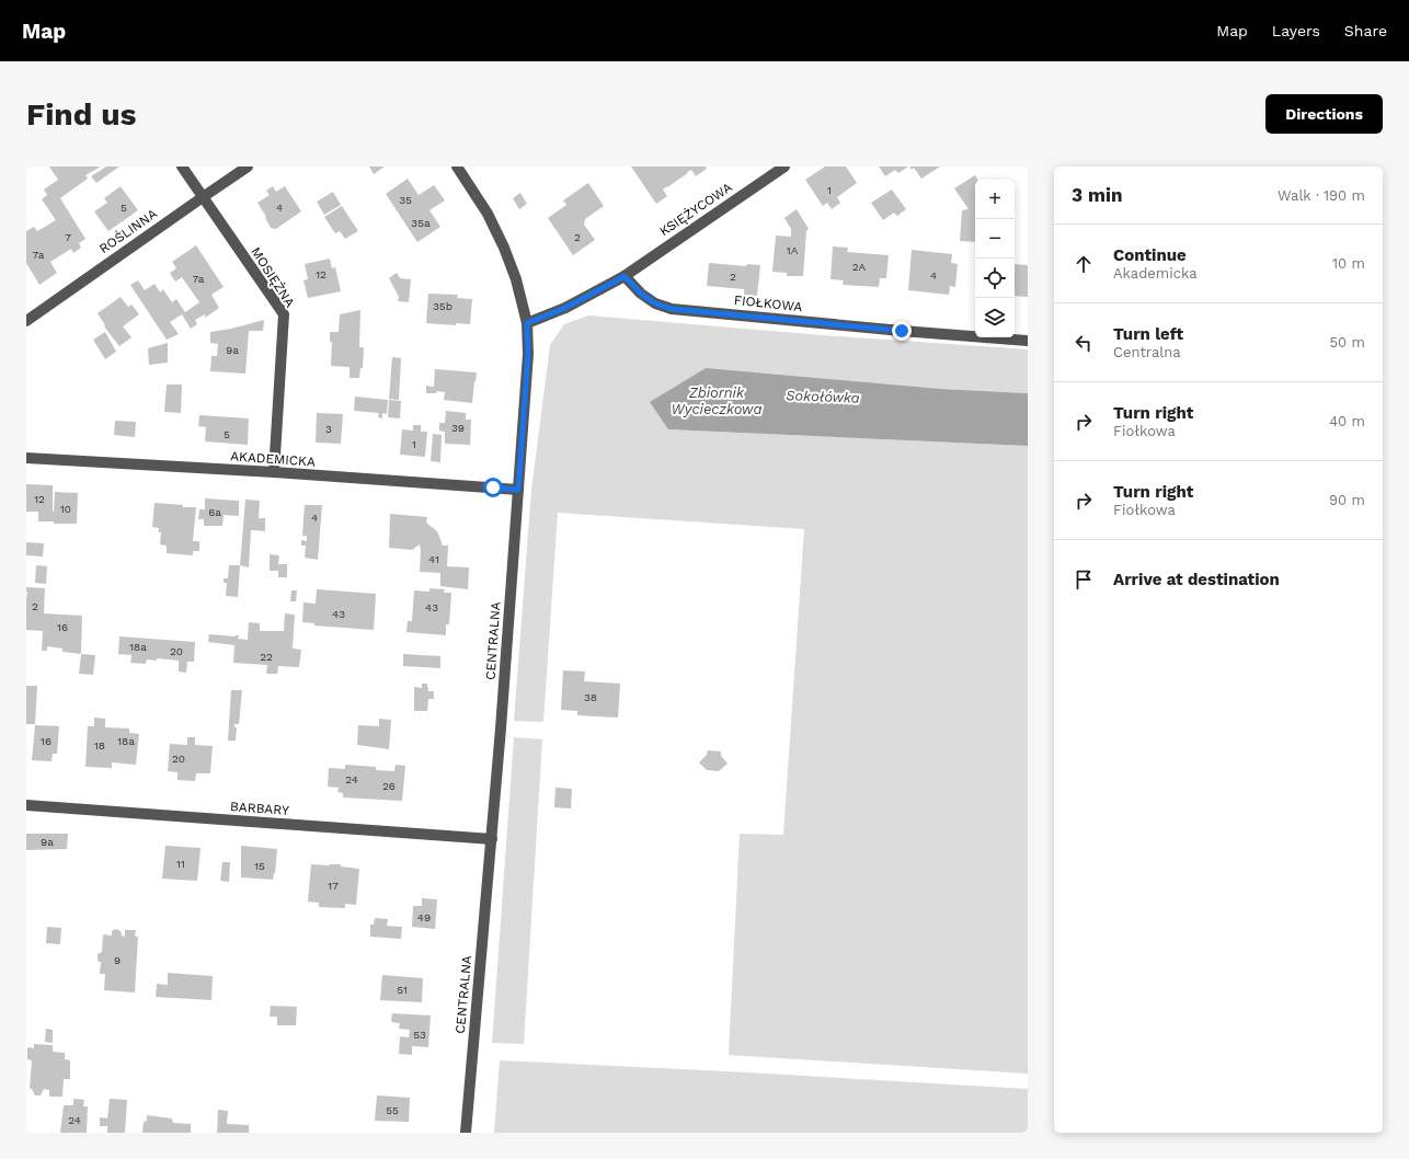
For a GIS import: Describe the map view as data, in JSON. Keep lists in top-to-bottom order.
{
  "streets": {
    "street": [
      "KSIĘŻYCOWA",
      "ROŚLINNA",
      "MOSIĘŻNA",
      "FIOŁKOWA",
      "AKADEMICKA",
      "CENTRALNA",
      "BARBARY"
    ]
  },
  "crossings": [
    ["KSIĘŻYCOWA", "FIOŁKOWA"],
    ["ROŚLINNA", "MOSIĘŻNA"],
    ["MOSIĘŻNA", "AKADEMICKA"],
    ["AKADEMICKA", "CENTRALNA"],
    ["CENTRALNA", "BARBARY"]
  ],
  "water": ["Zbiornik Wycieczkowa", "Sokołówka"],
  "house_numbers": [
    "1",
    "35",
    "5",
    "4",
    "35a",
    "7",
    "2",
    "1A",
    "7a",
    "2A",
    "12",
    "4",
    "2",
    "7a",
    "35b",
    "9a",
    "39",
    "3",
    "5",
    "1",
    "12",
    "10",
    "6a",
    "4",
    "41",
    "2",
    "43",
    "43",
    "16",
    "18a",
    "20",
    "22",
    "38",
    "16",
    "18a",
    "18",
    "20",
    "24",
    "26",
    "9a",
    "11",
    "15",
    "17",
    "49",
    "9",
    "51",
    "53",
    "55",
    "24"
  ],
  "page": {
    "header": "Map",
    "nav": ["Map", "Layers", "Share"],
    "buttons": "Directions",
    "title": "Find us",
    "heading": ["3 min", "Walk · 190 m"],
    "map_buttons": ["+", "−"],
    "list": [
      ["Continue", "Akademicka", "10 m"],
      ["Turn left", "Centralna", "50 m"],
      ["Turn right", "Fiołkowa", "40 m"],
      ["Turn right", "Fiołkowa", "90 m"],
      "Arrive at destination"
    ]
  }
}
